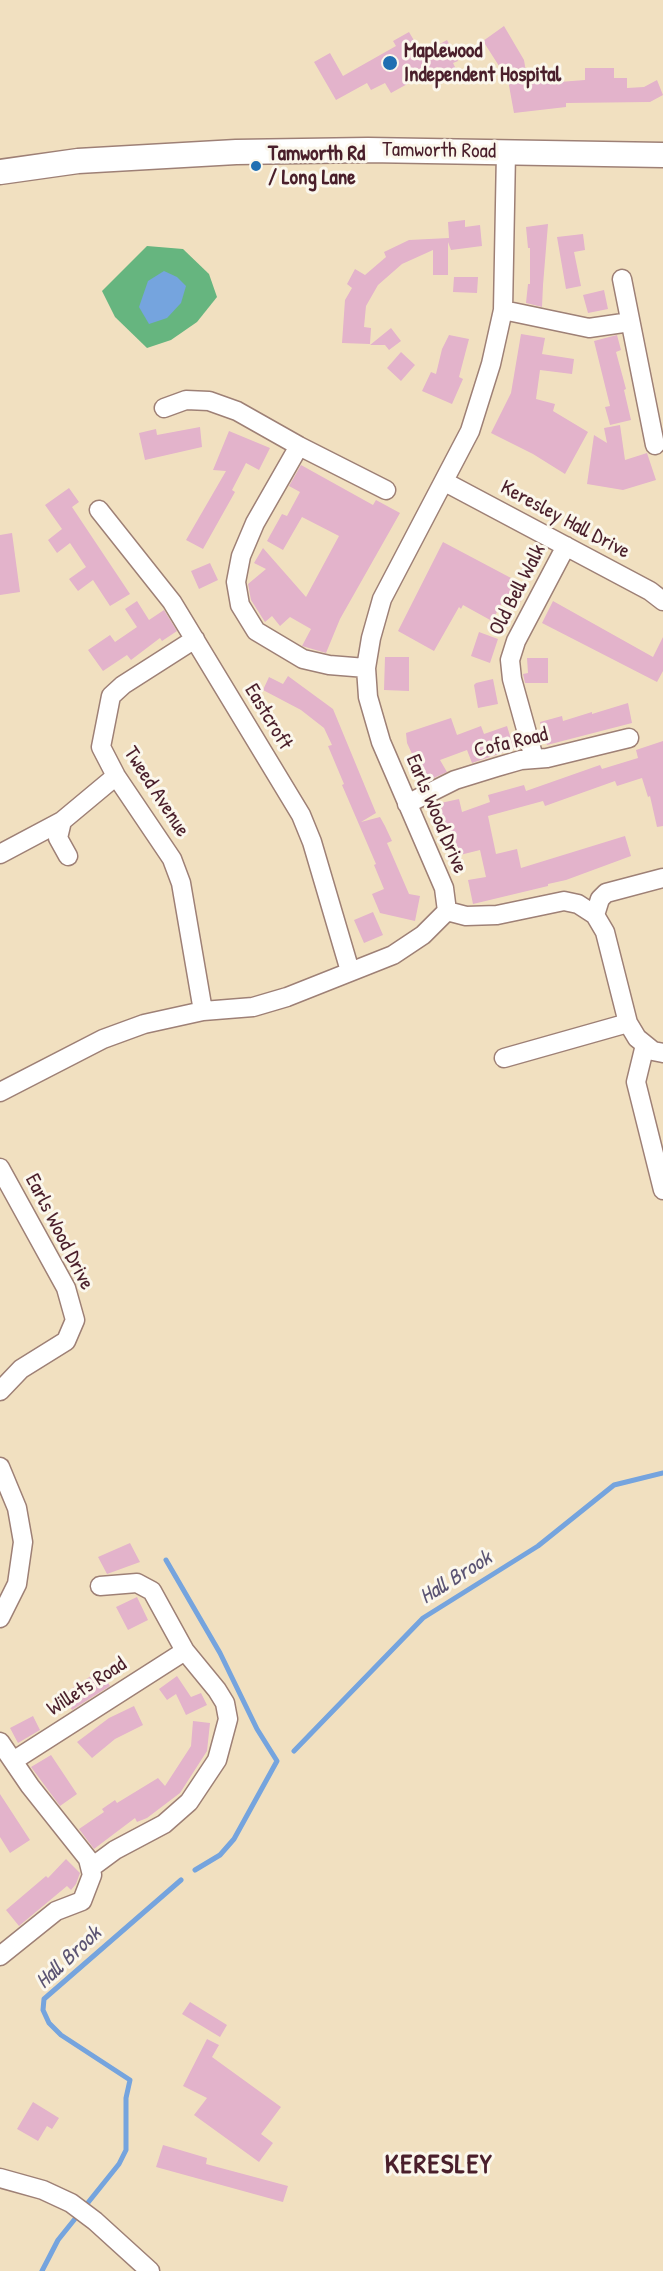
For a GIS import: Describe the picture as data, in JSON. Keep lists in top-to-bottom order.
{
  "streets": {
    "main road": ["Tamworth Road"],
    "street": [
      "Keresley Hall Drive",
      "Old Bell Walk",
      "Eastcroft",
      "Cofa Road",
      "Tweed Avenue",
      "Earls Wood Drive",
      "Willets Road"
    ]
  },
  "crossings": [
    ["Tamworth Road", "Earls Wood Drive"],
    ["Keresley Hall Drive", "Old Bell Walk"],
    ["Keresley Hall Drive", "Earls Wood Drive"],
    ["Old Bell Walk", "Cofa Road"],
    ["Eastcroft", "Tweed Avenue"],
    ["Cofa Road", "Earls Wood Drive"]
  ],
  "districts": ["KERESLEY"],
  "water": ["Hall Brook"],
  "places": ["Maplewood Independent Hospital", "Tamworth Rd / Long Lane"]
}
